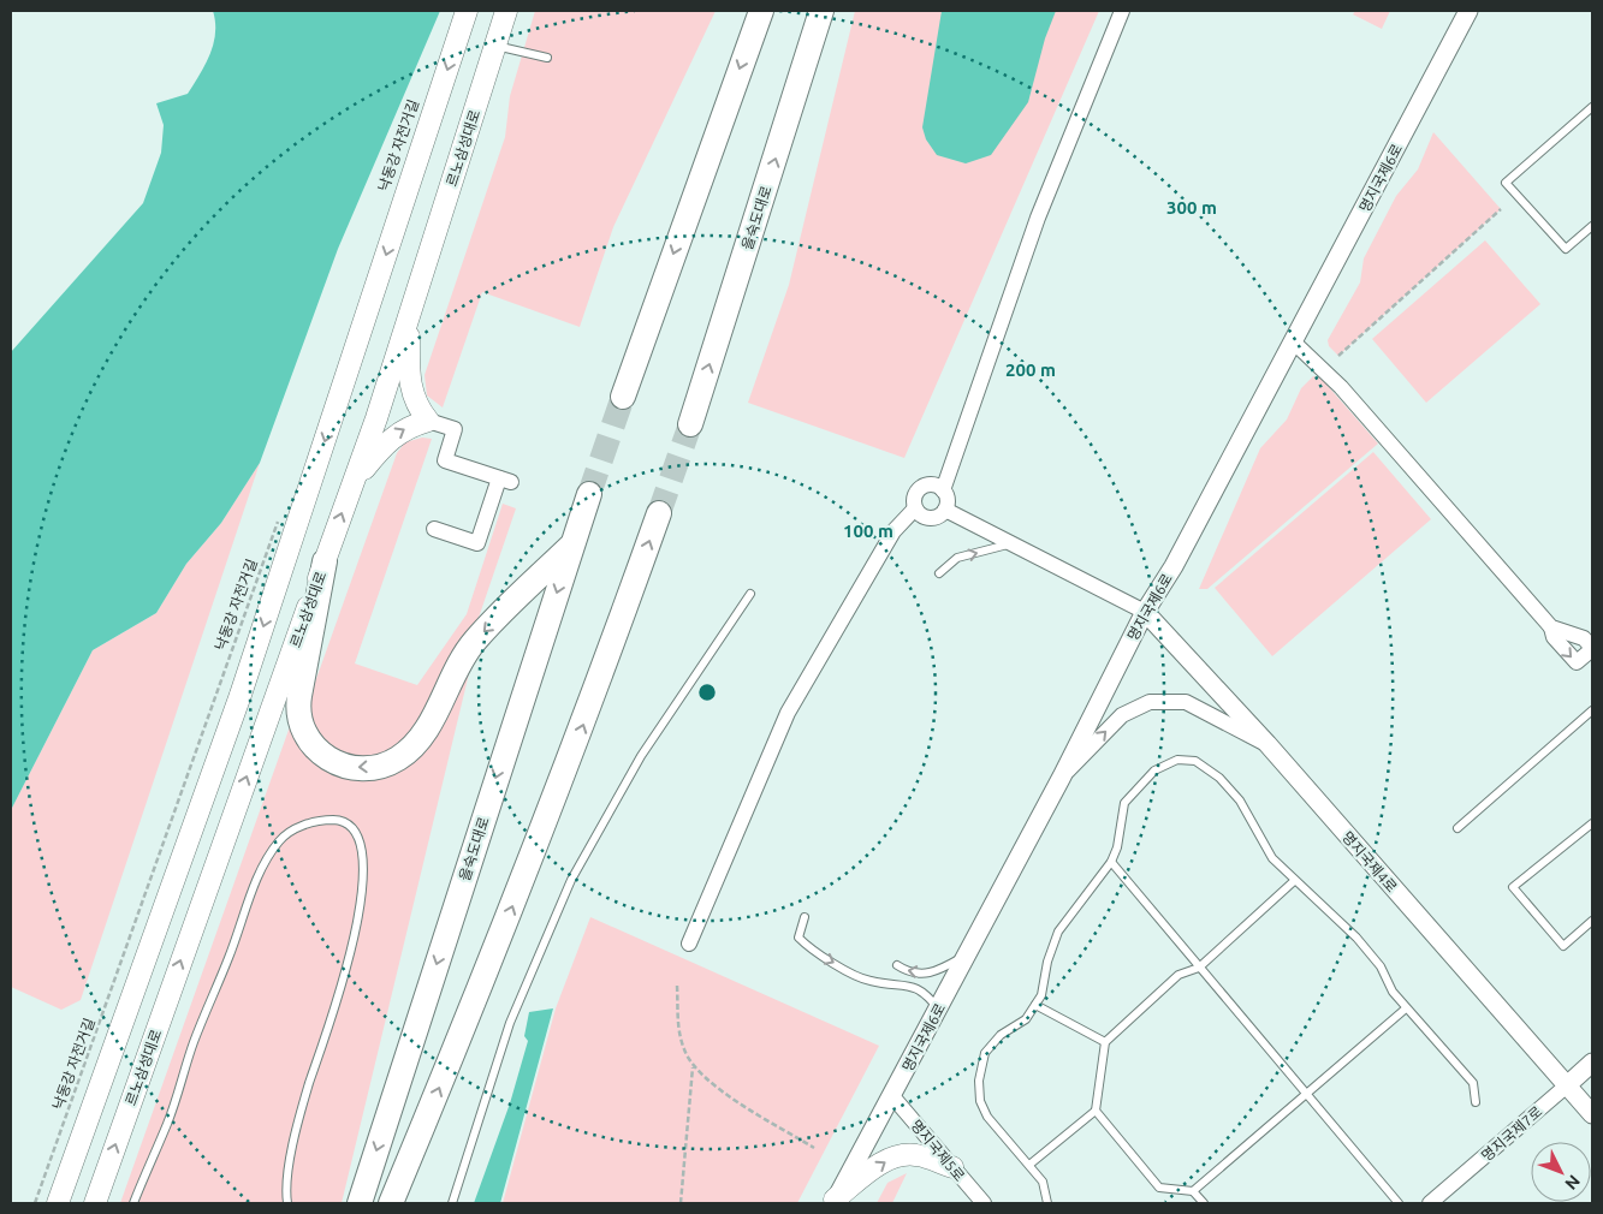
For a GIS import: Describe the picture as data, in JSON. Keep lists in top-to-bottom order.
{
  "streets": {
    "highway": ["을숙도대로"],
    "main road": ["르노삼성대로"],
    "street": [
      "명지국제6로",
      "명지국제4로",
      "명지국제7로",
      "명지국제5로"
    ],
    "path": ["낙동강 자전거길"]
  },
  "crossings": [
    ["명지국제6로", "명지국제4로"],
    ["명지국제6로", "명지국제5로"],
    ["명지국제4로", "명지국제7로"]
  ],
  "north": "bottom right",
  "rings": ["300 m", "200 m", "100 m"]
}
